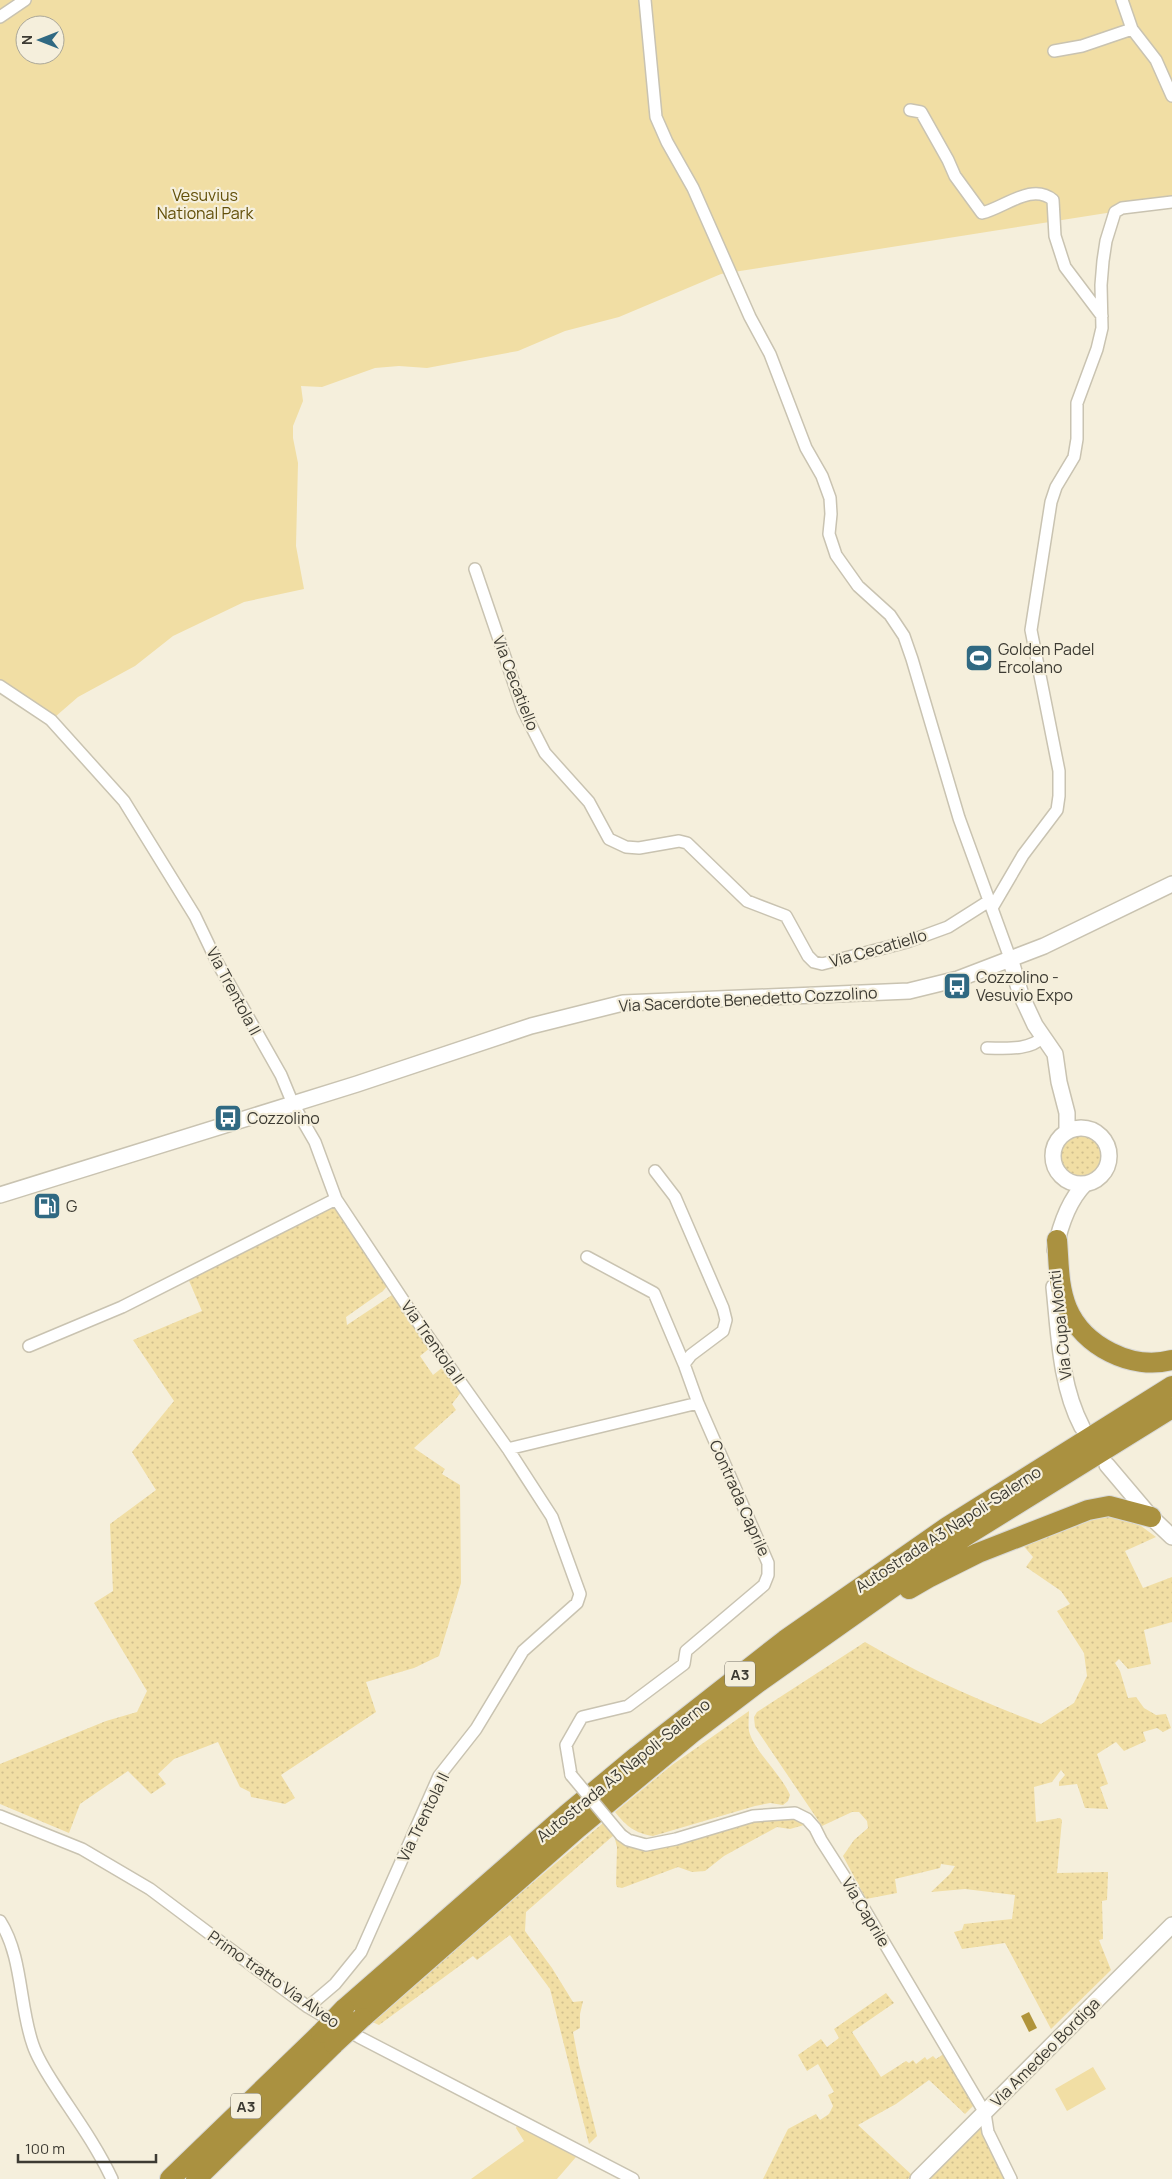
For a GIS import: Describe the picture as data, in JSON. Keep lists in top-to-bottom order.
{
  "streets": {
    "highway": ["Autostrada A3 Napoli-Salerno", "A3"],
    "main road": ["Via Sacerdote Benedetto Cozzolino", "Via Cupa Monti", "Via Amedeo Bordiga"],
    "street": [
      "Via Cecatiello",
      "Via Trentola II",
      "Contrada Caprile",
      "Via Caprile",
      "Primo tratto Via Alveo"
    ]
  },
  "crossings": [
    ["Via Trentola II", "Via Sacerdote Benedetto Cozzolino"],
    ["Via Trentola II", "Primo tratto Via Alveo"],
    ["Contrada Caprile", "Via Caprile"],
    ["Via Caprile", "Via Amedeo Bordiga"]
  ],
  "parks": ["Vesuvius National Park"],
  "places": {
    "sports": ["Golden Padel Ercolano"],
    "bus stop": ["Cozzolino - Vesuvio Expo", "Cozzolino"],
    "fuel station": ["G"]
  },
  "scale_bar": "100 m",
  "north": "left"
}
